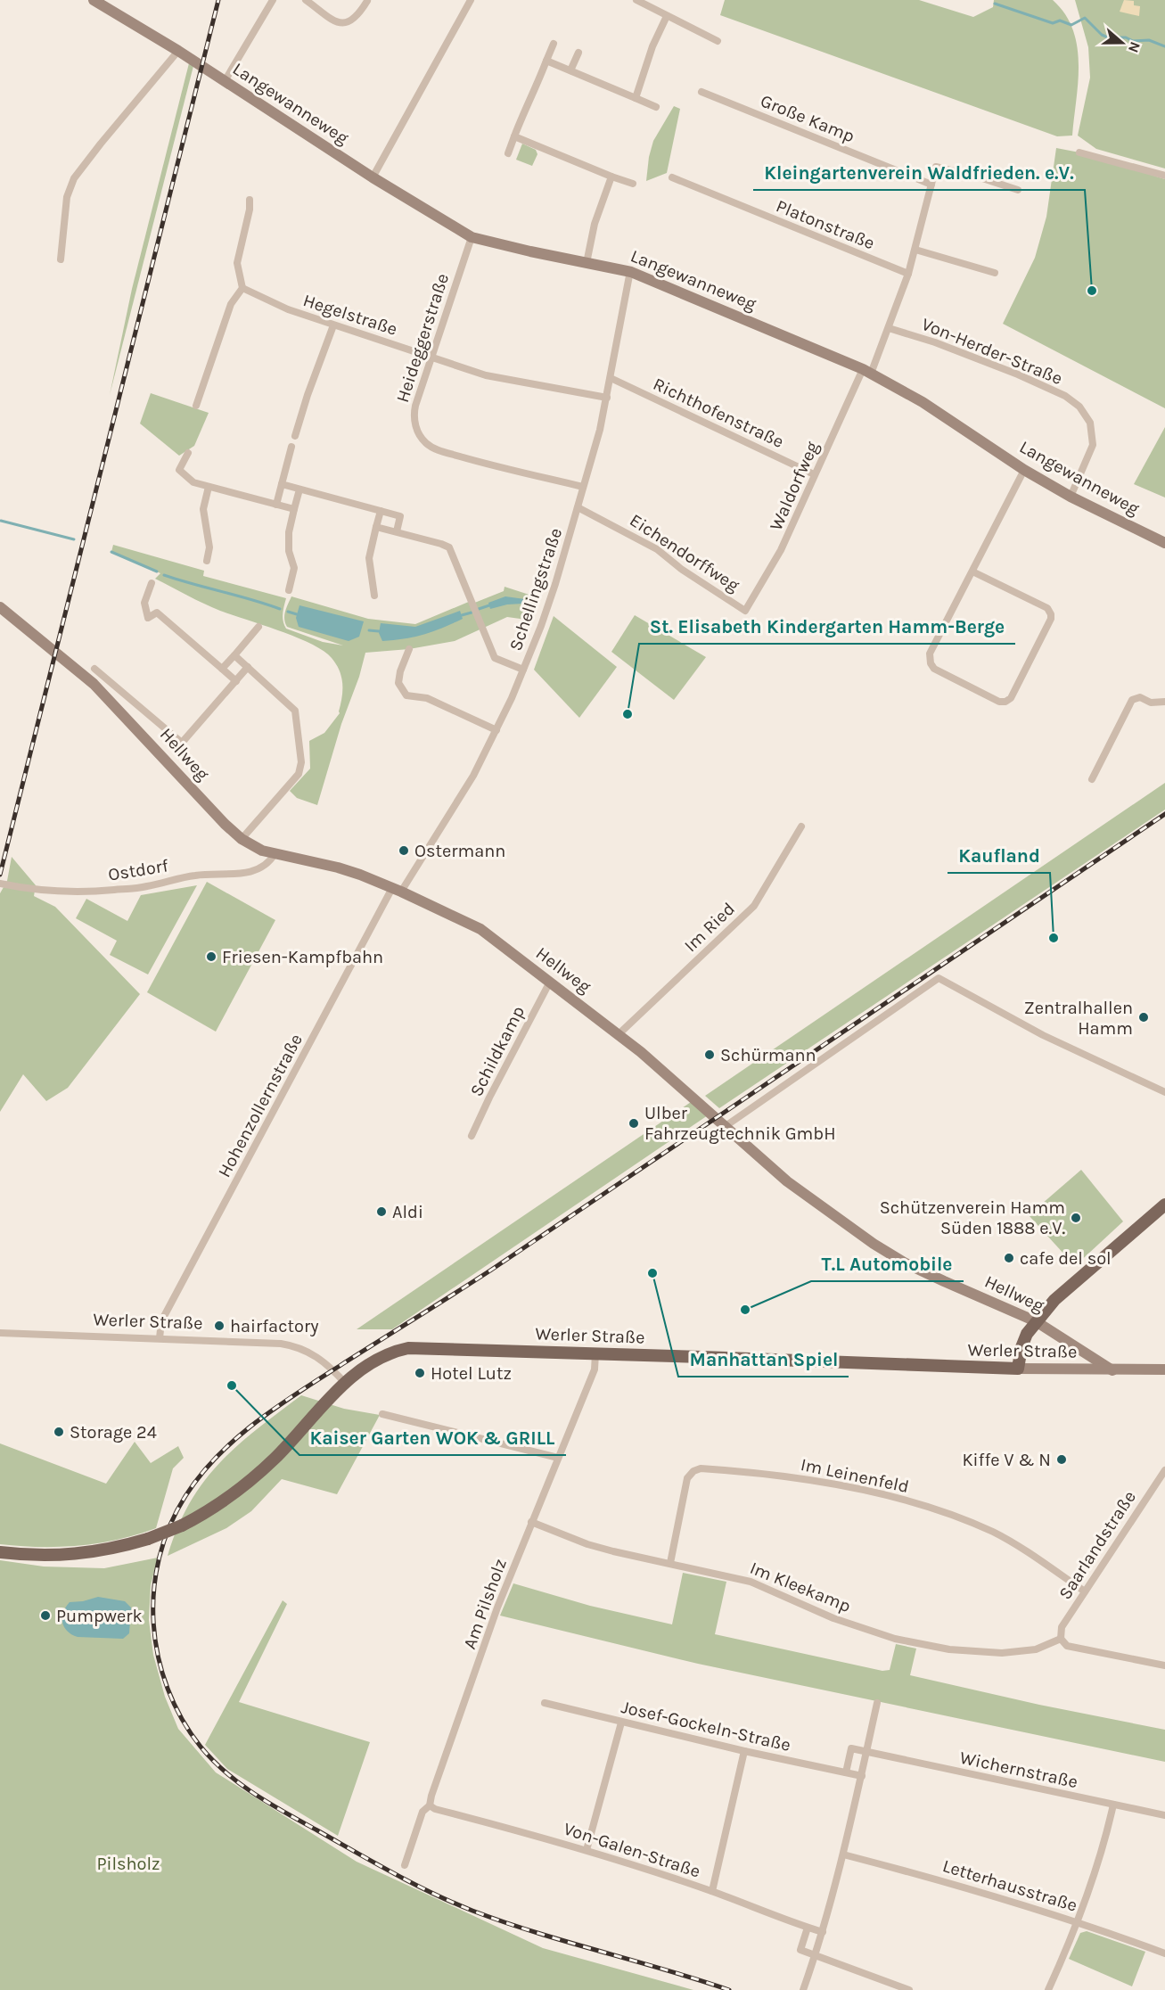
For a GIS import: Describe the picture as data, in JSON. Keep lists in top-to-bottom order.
{
  "streets": {
    "main road": ["Werler Straße"],
    "street": [
      "Langewanneweg",
      "Große Kamp",
      "Platonstraße",
      "Hegelstraße",
      "Heideggerstraße",
      "Von-Herder-Straße",
      "Richthofenstraße",
      "Waldorfweg",
      "Eichendorffweg",
      "Schellingstraße",
      "Hellweg",
      "Ostdorf",
      "Im Ried",
      "Schildkamp",
      "Hohenzollernstraße",
      "Im Leinenfeld",
      "Saarlandstraße",
      "Im Kleekamp",
      "Am Pilsholz",
      "Josef-Gockeln-Straße",
      "Wichernstraße",
      "Von-Galen-Straße",
      "Letterhausstraße"
    ]
  },
  "crossings": [
    ["Langewanneweg", "Heideggerstraße"],
    ["Langewanneweg", "Von-Herder-Straße"],
    ["Langewanneweg", "Waldorfweg"],
    ["Langewanneweg", "Schellingstraße"],
    ["Große Kamp", "Waldorfweg"],
    ["Platonstraße", "Waldorfweg"],
    ["Hegelstraße", "Heideggerstraße"],
    ["Hegelstraße", "Schellingstraße"],
    ["Heideggerstraße", "Schellingstraße"],
    ["Von-Herder-Straße", "Waldorfweg"],
    ["Richthofenstraße", "Waldorfweg"],
    ["Richthofenstraße", "Schellingstraße"],
    ["Waldorfweg", "Eichendorffweg"],
    ["Eichendorffweg", "Schellingstraße"],
    ["Schellingstraße", "Hellweg"],
    ["Schellingstraße", "Hohenzollernstraße"],
    ["Hellweg", "Ostdorf"],
    ["Hellweg", "Im Ried"],
    ["Hellweg", "Schildkamp"],
    ["Hellweg", "Hohenzollernstraße"],
    ["Hellweg", "Werler Straße"],
    ["Hohenzollernstraße", "Werler Straße"],
    ["Werler Straße", "Am Pilsholz"],
    ["Im Leinenfeld", "Saarlandstraße"],
    ["Im Leinenfeld", "Im Kleekamp"],
    ["Saarlandstraße", "Im Kleekamp"],
    ["Im Kleekamp", "Am Pilsholz"],
    ["Am Pilsholz", "Von-Galen-Straße"]
  ],
  "parks": ["Pilsholz"],
  "places": [
    "Kleingartenverein Waldfrieden. e.V.",
    "St. Elisabeth Kindergarten Hamm-Berge",
    "Ostermann",
    "Kaufland",
    "Friesen-Kampfbahn",
    "Zentralhallen Hamm",
    "Schürmann",
    "Ulber Fahrzeugtechnik GmbH",
    "Aldi",
    "Schützenverein Hamm Süden 1888 e.V.",
    "cafe del sol",
    "Manhattan Spiel",
    "T.L Automobile",
    "hairfactory",
    "Hotel Lutz",
    "Kaiser Garten WOK & GRILL",
    "Storage 24",
    "Kiffe V & N",
    "Pumpwerk"
  ],
  "north": "right"
}
